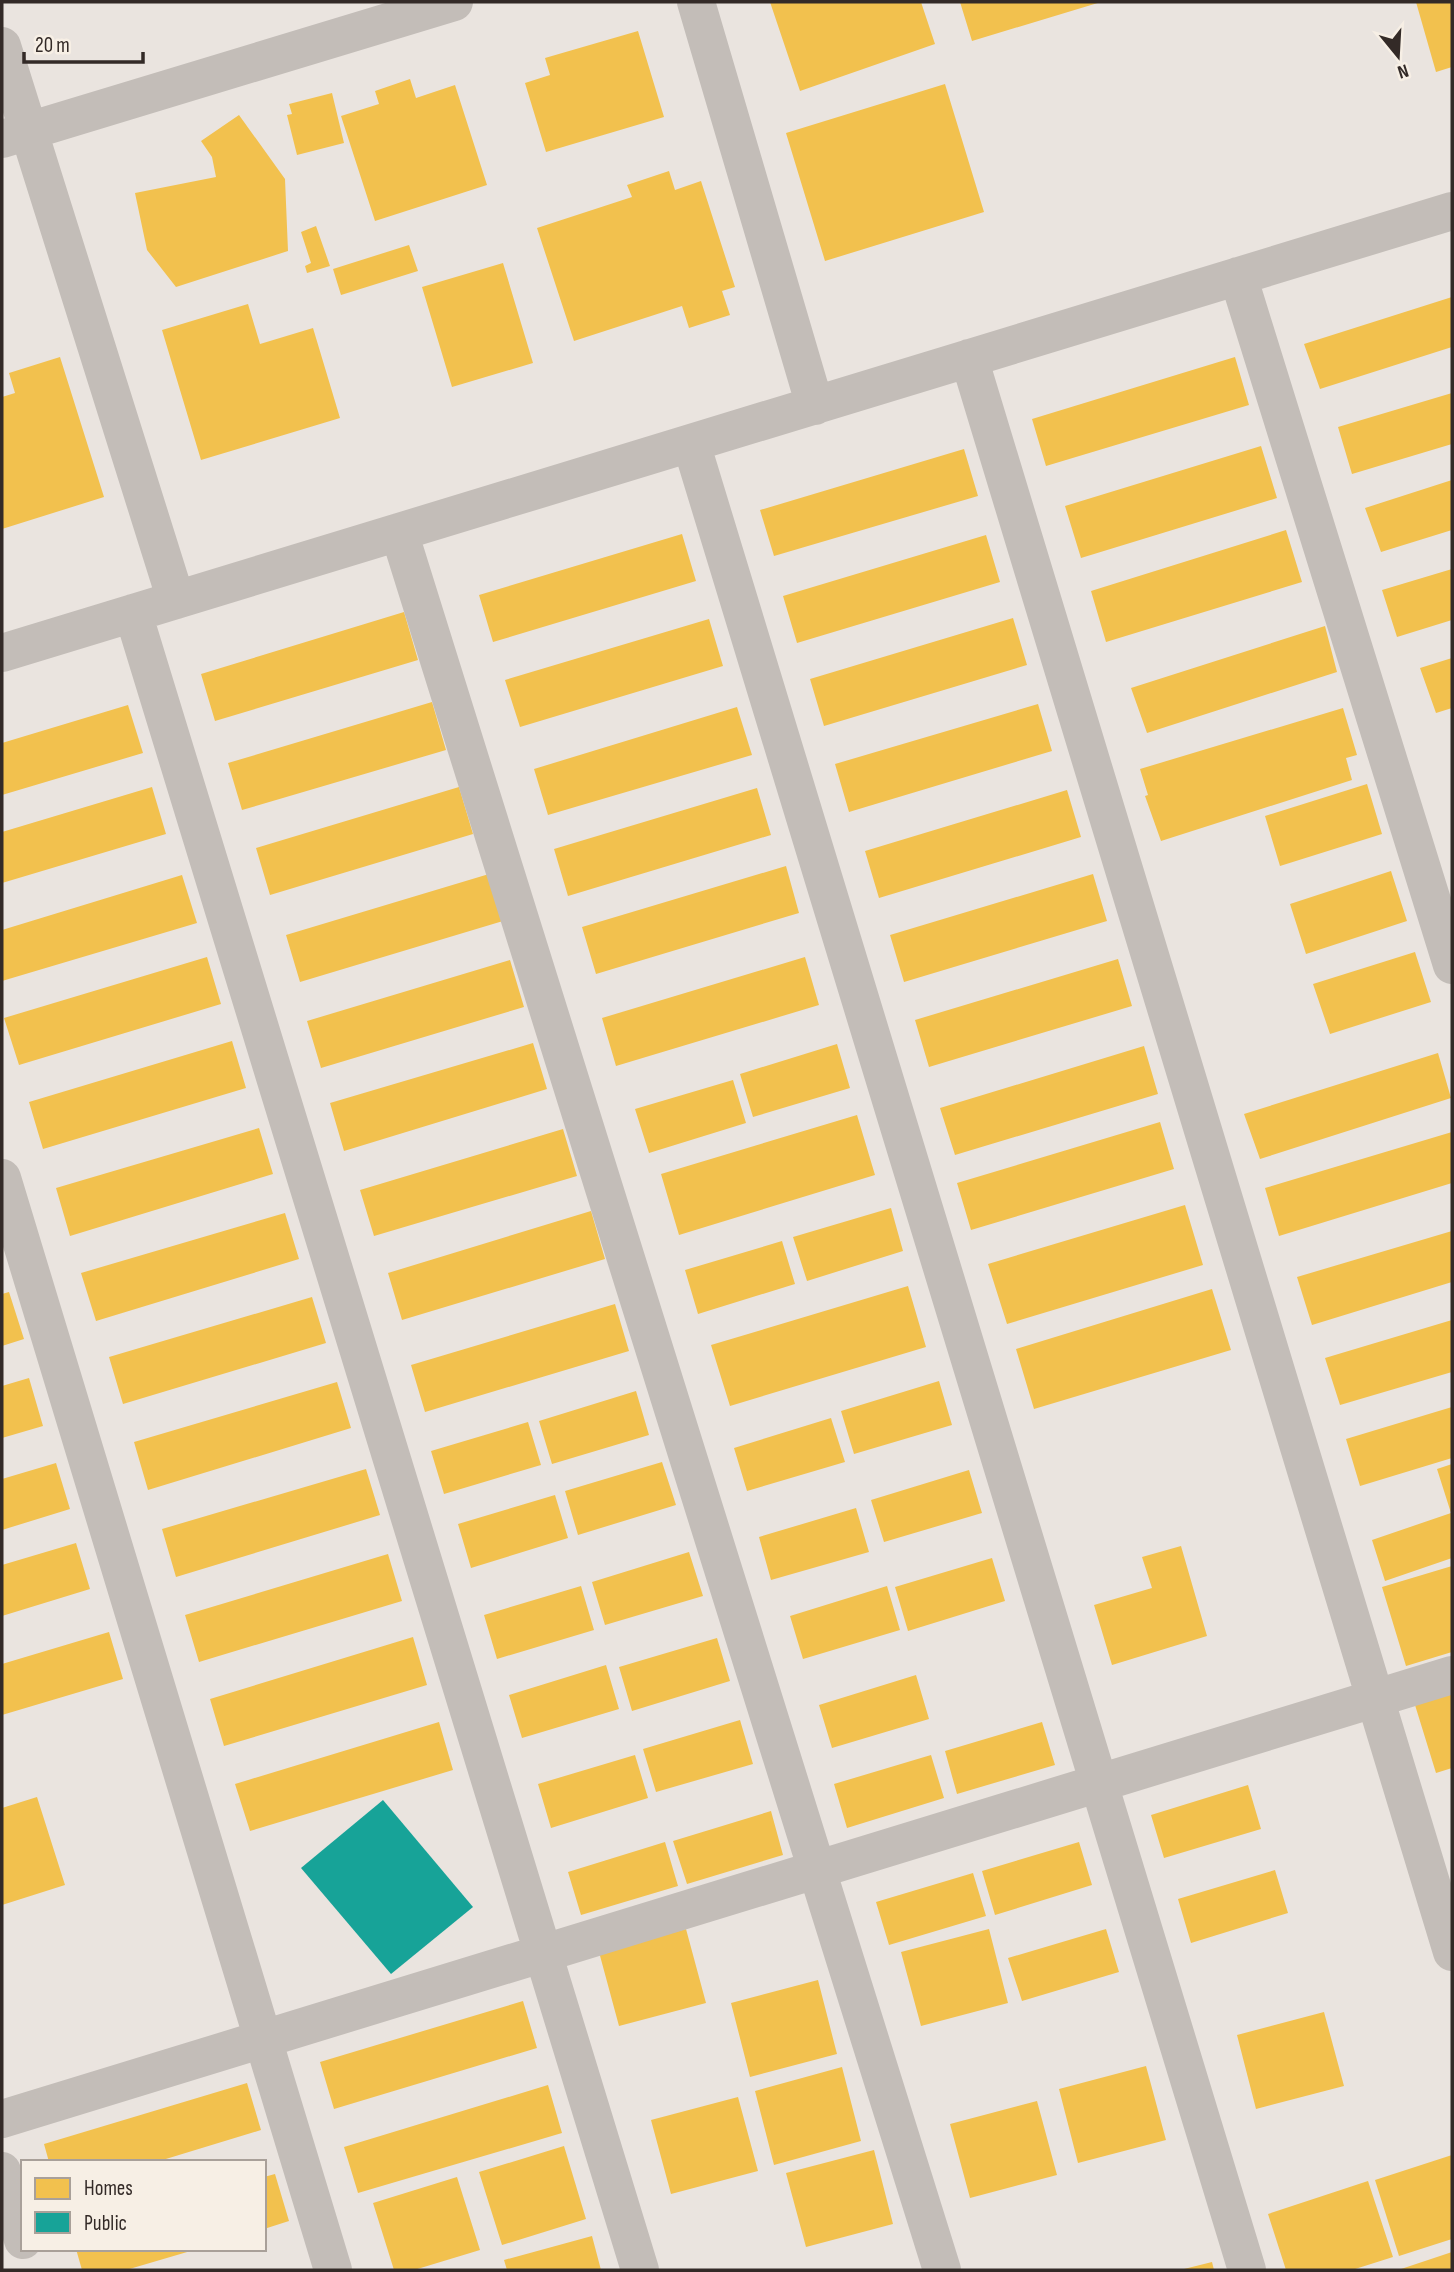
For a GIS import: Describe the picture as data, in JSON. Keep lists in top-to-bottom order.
{
  "legend": ["Homes", "Public"],
  "scale_bar": "20 m",
  "north": "bottom"
}
